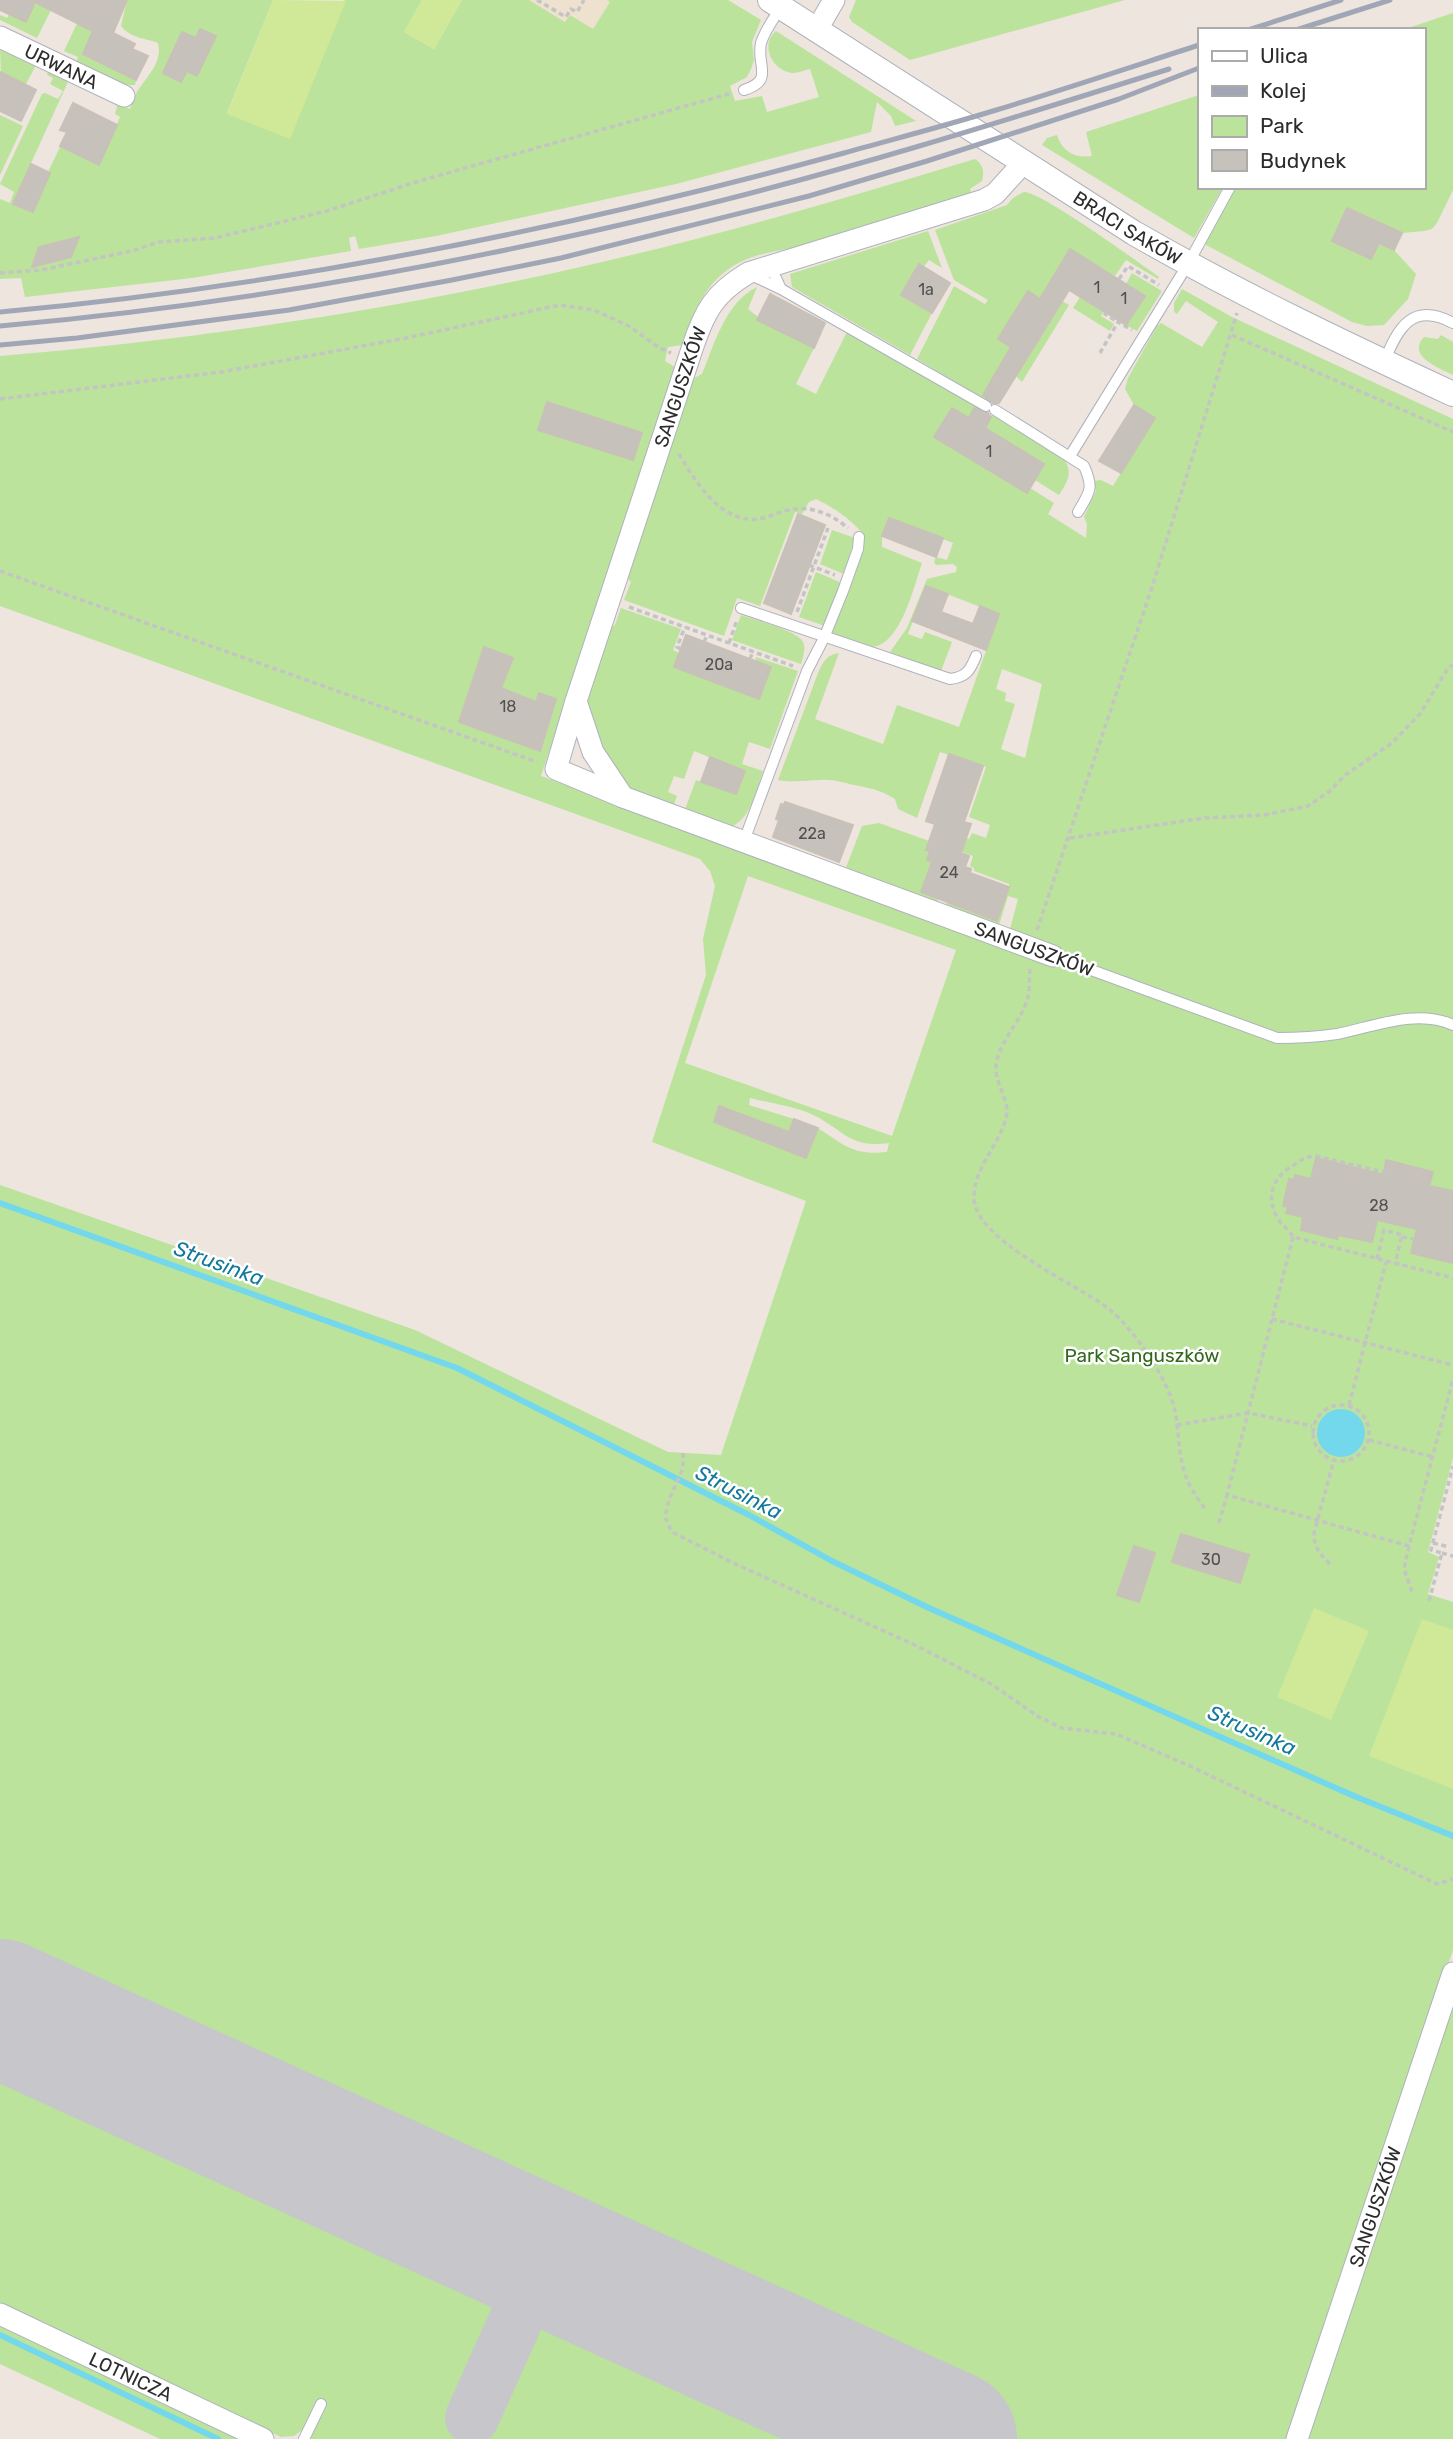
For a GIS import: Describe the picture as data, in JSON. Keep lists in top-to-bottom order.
{
  "streets": {
    "street": [
      "URWANA",
      "BRACI SAKÓW",
      "SANGUSZKÓW",
      "LOTNICZA"
    ]
  },
  "crossings": [
    ["BRACI SAKÓW", "SANGUSZKÓW"]
  ],
  "water": ["Strusinka"],
  "parks": ["Park Sanguszków"],
  "house_numbers": [
    "1",
    "1a",
    "1",
    "1",
    "20a",
    "18",
    "22a",
    "24",
    "28",
    "30"
  ],
  "legend": [
    "Ulica",
    "Kolej",
    "Park",
    "Budynek"
  ]
}
